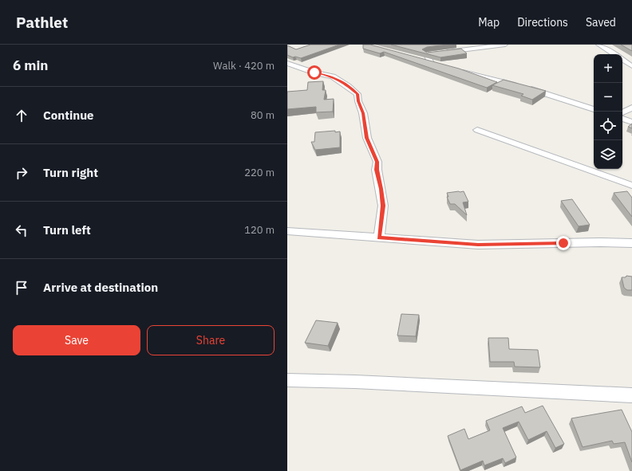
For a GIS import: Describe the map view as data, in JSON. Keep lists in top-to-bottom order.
{
  "page": {
    "header": "Pathlet",
    "nav": ["Map", "Directions", "Saved"],
    "heading": ["6 min", "Walk · 420 m"],
    "map_buttons": ["+", "−"],
    "list": [
      ["Continue", "80 m"],
      ["Turn right", "220 m"],
      ["Turn left", "120 m"],
      "Arrive at destination"
    ],
    "buttons": ["Save", "Share"]
  }
}
